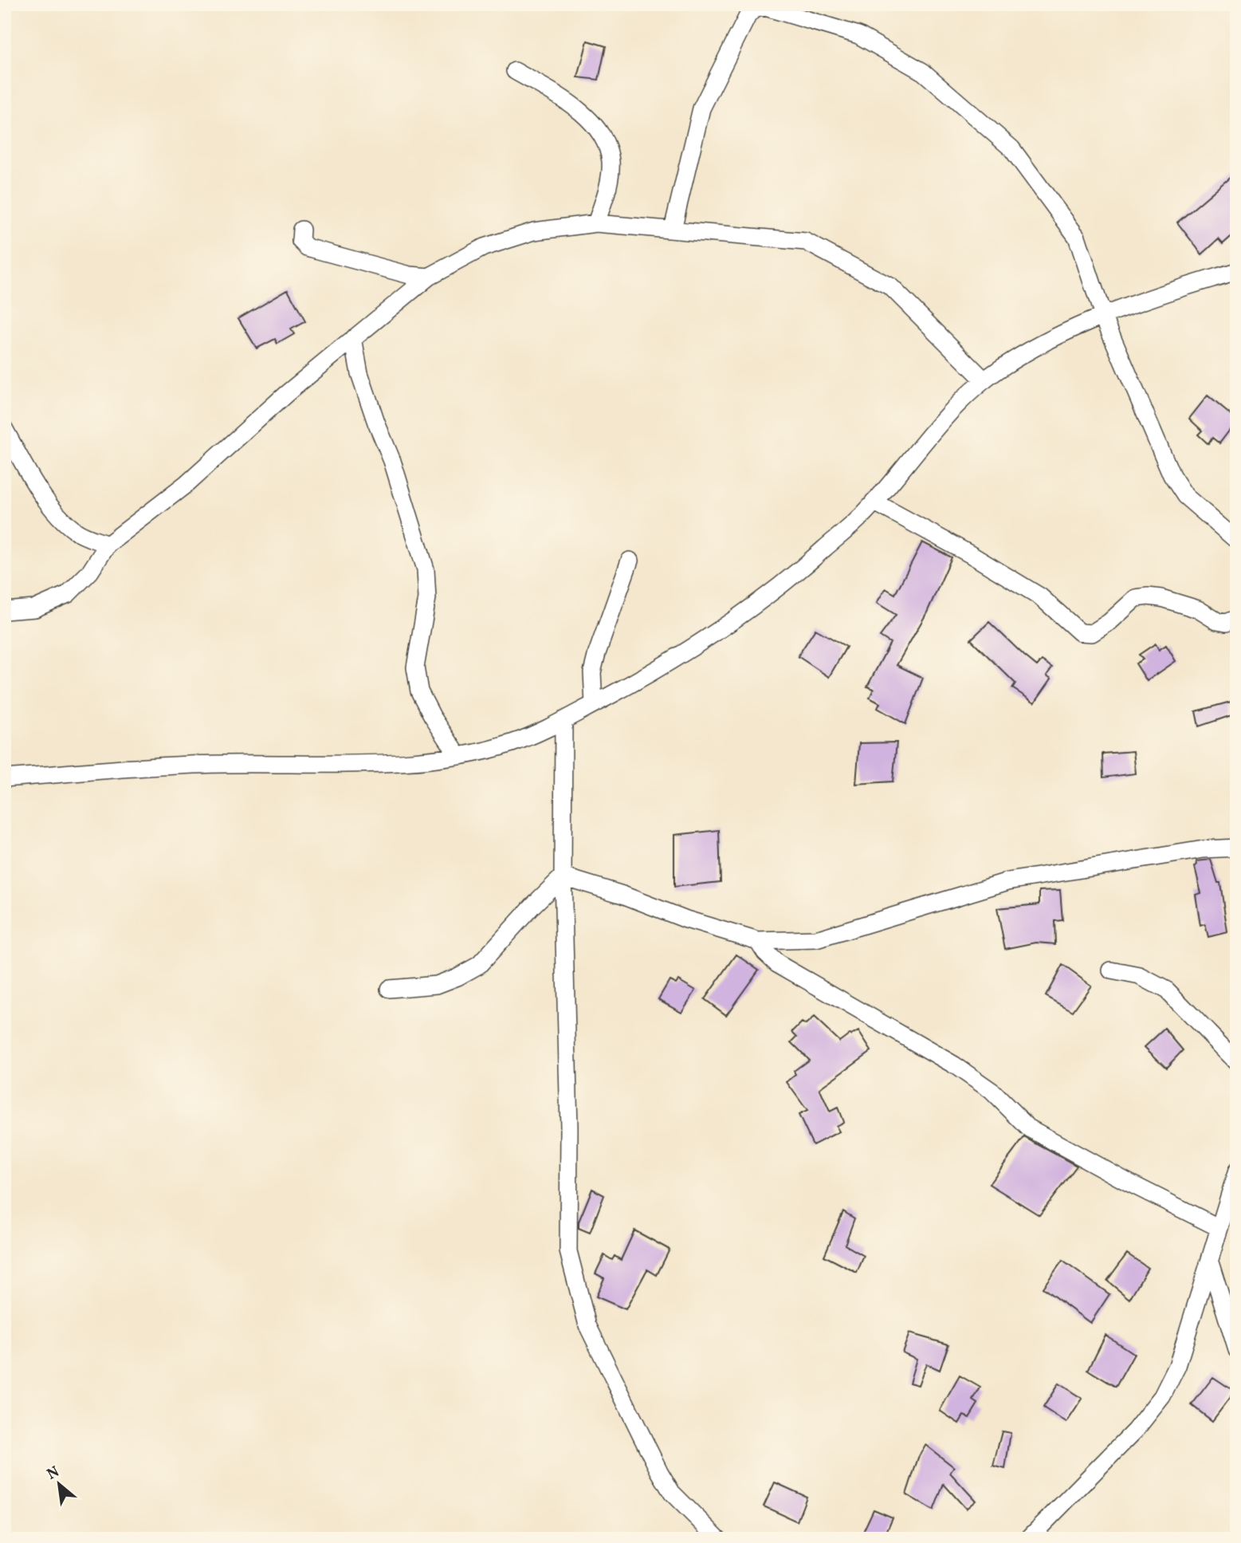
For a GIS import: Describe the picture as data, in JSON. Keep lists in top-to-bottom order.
{
  "north": "top left"
}
